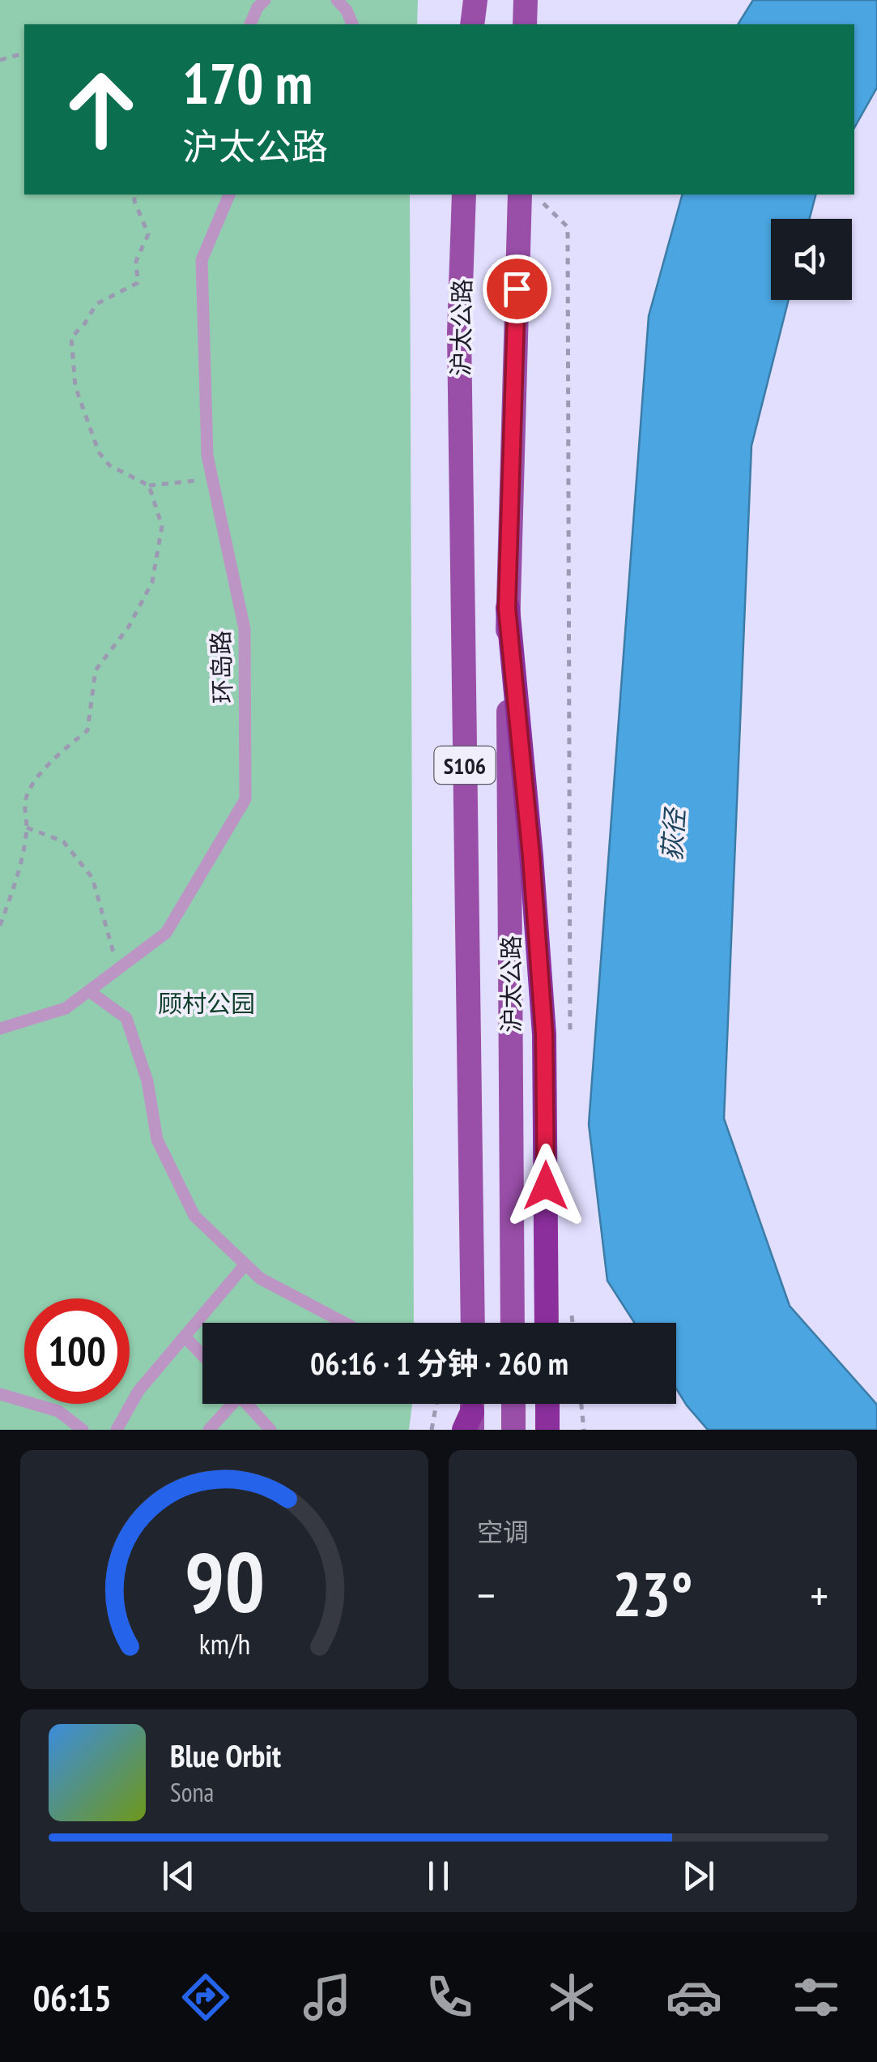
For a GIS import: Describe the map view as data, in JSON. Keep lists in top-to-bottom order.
{
  "streets": {
    "main road": ["沪太公路", "S106"],
    "lane": ["环岛路"]
  },
  "water": ["荻径"],
  "parks": ["顾村公园"],
  "page": {
    "turn": ["170 m", "沪太公路"],
    "limit": "100",
    "trip": "06:16 · 1 分钟 · 260 m",
    "tile": "空调",
    "heat": ["−", "23°", "+"],
    "song": ["Blue Orbit", "Sona"],
    "tabs": "06:15",
    "gauge": ["90", "km/h"]
  }
}
